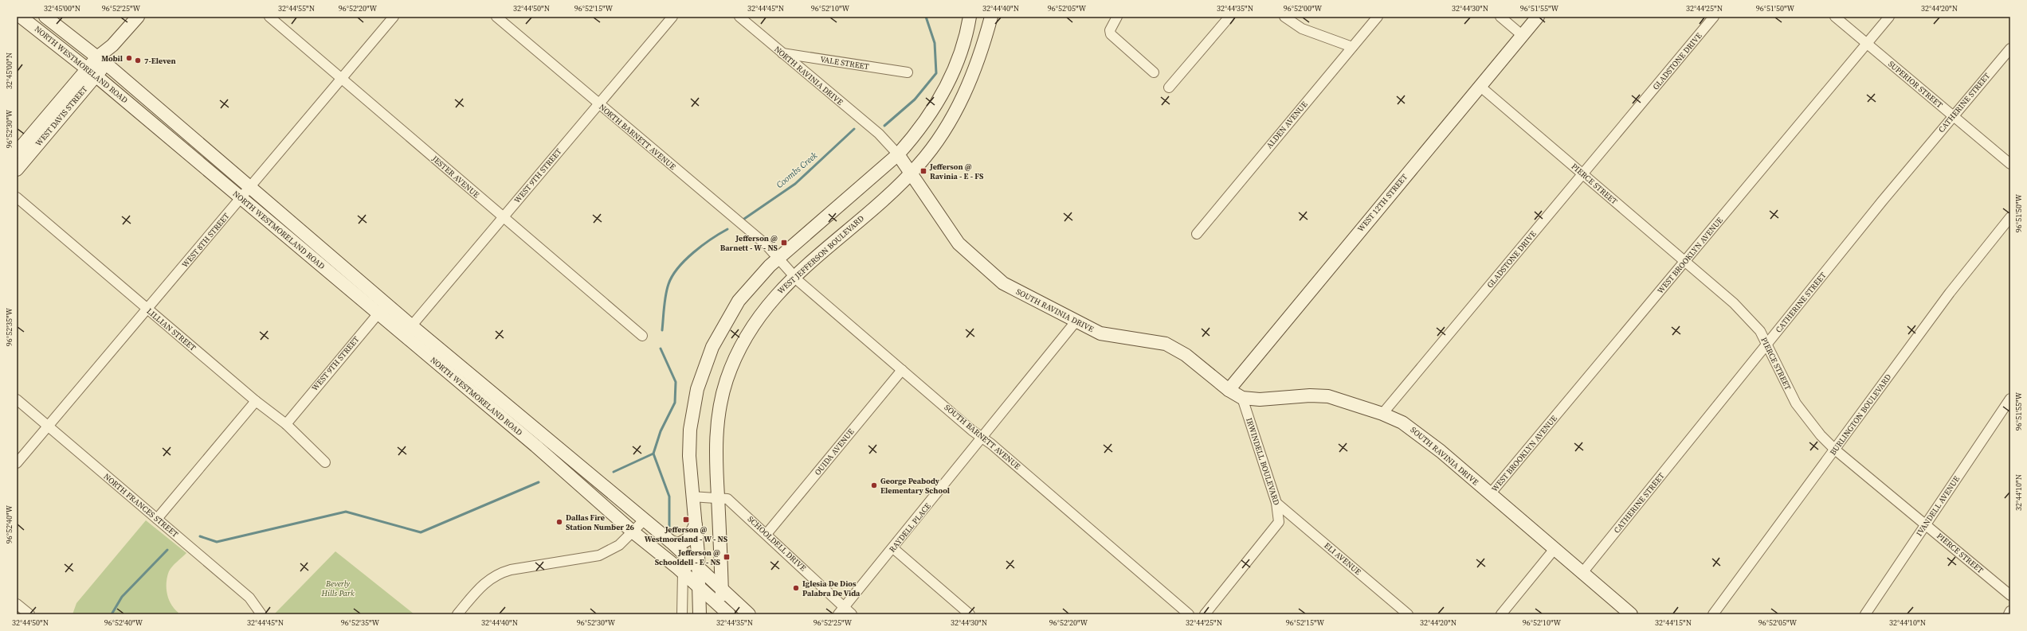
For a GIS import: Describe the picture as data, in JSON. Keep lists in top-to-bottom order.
{
  "streets": {
    "main road": [
      "NORTH WESTMORELAND ROAD",
      "WEST DAVIS STREET",
      "WEST 12TH STREET",
      "WEST JEFFERSON BOULEVARD",
      "SOUTH RAVINIA DRIVE"
    ],
    "street": [
      "GLADSTONE DRIVE",
      "VALE STREET",
      "NORTH RAVINIA DRIVE",
      "SUPERIOR STREET",
      "CATHERINE STREET",
      "ALDEN AVENUE",
      "NORTH BARNETT AVENUE",
      "WEST 9TH STREET",
      "JESTER AVENUE",
      "PIERCE STREET",
      "WEST 8TH STREET",
      "WEST BROOKLYN AVENUE",
      "LILLIAN STREET",
      "BURLINGTON BOULEVARD",
      "SOUTH BARNETT AVENUE",
      "OUIDA AVENUE",
      "IRWINDELL BOULEVARD",
      "NORTH FRANCES STREET",
      "IVANDELL AVENUE",
      "RAYDELL PLACE",
      "SCHOOLDELL DRIVE",
      "ELI AVENUE"
    ]
  },
  "crossings": [
    ["GLADSTONE DRIVE", "PIERCE STREET"],
    ["GLADSTONE DRIVE", "SOUTH RAVINIA DRIVE"],
    ["VALE STREET", "NORTH RAVINIA DRIVE"],
    ["NORTH WESTMORELAND ROAD", "WEST DAVIS STREET"],
    ["NORTH WESTMORELAND ROAD", "WEST 9TH STREET"],
    ["NORTH WESTMORELAND ROAD", "WEST 8TH STREET"],
    ["NORTH RAVINIA DRIVE", "SOUTH RAVINIA DRIVE"],
    ["SUPERIOR STREET", "CATHERINE STREET"],
    ["SUPERIOR STREET", "WEST BROOKLYN AVENUE"],
    ["CATHERINE STREET", "PIERCE STREET"],
    ["CATHERINE STREET", "SOUTH RAVINIA DRIVE"],
    ["NORTH BARNETT AVENUE", "WEST 9TH STREET"],
    ["NORTH BARNETT AVENUE", "SOUTH BARNETT AVENUE"],
    ["WEST 9TH STREET", "JESTER AVENUE"],
    ["WEST 9TH STREET", "LILLIAN STREET"],
    ["JESTER AVENUE", "WEST 8TH STREET"],
    ["PIERCE STREET", "WEST 12TH STREET"],
    ["PIERCE STREET", "WEST BROOKLYN AVENUE"],
    ["PIERCE STREET", "BURLINGTON BOULEVARD"],
    ["PIERCE STREET", "IVANDELL AVENUE"],
    ["WEST 12TH STREET", "SOUTH RAVINIA DRIVE"],
    ["WEST 8TH STREET", "LILLIAN STREET"],
    ["WEST 8TH STREET", "NORTH FRANCES STREET"],
    ["WEST JEFFERSON BOULEVARD", "SOUTH RAVINIA DRIVE"],
    ["WEST JEFFERSON BOULEVARD", "SOUTH BARNETT AVENUE"],
    ["WEST JEFFERSON BOULEVARD", "SCHOOLDELL DRIVE"],
    ["WEST BROOKLYN AVENUE", "SOUTH RAVINIA DRIVE"],
    ["SOUTH RAVINIA DRIVE", "IRWINDELL BOULEVARD"],
    ["SOUTH RAVINIA DRIVE", "RAYDELL PLACE"],
    ["SOUTH BARNETT AVENUE", "OUIDA AVENUE"],
    ["SOUTH BARNETT AVENUE", "RAYDELL PLACE"],
    ["OUIDA AVENUE", "SCHOOLDELL DRIVE"],
    ["IRWINDELL BOULEVARD", "ELI AVENUE"],
    ["RAYDELL PLACE", "SCHOOLDELL DRIVE"]
  ],
  "water": ["Coombs Creek"],
  "parks": ["Beverly Hills Park"],
  "places": {
    "other": [
      "Mobil",
      "7-Eleven",
      "George Peabody Elementary School",
      "Dallas Fire Station Number 26",
      "Iglesia De Dios Palabra De Vida"
    ],
    "transit": [
      "Jefferson @ Ravinia - E - FS",
      "Jefferson @ Barnett - W - NS",
      "Jefferson @ Westmoreland - W - NS",
      "Jefferson @ Schooldell - E - NS"
    ]
  },
  "coordinates": [
    "32°45'00\"N",
    "96°52'25\"W",
    "32°44'55\"N",
    "96°52'20\"W",
    "32°44'50\"N",
    "96°52'15\"W",
    "32°44'45\"N",
    "96°52'10\"W",
    "32°44'40\"N",
    "96°52'05\"W",
    "32°44'35\"N",
    "96°52'00\"W",
    "32°44'30\"N",
    "96°51'55\"W",
    "32°44'25\"N",
    "96°51'50\"W",
    "32°44'20\"N",
    "96°52'30\"W",
    "96°52'35\"W",
    "32°44'10\"N",
    "96°52'40\"W",
    "32°44'15\"N"
  ]
}
